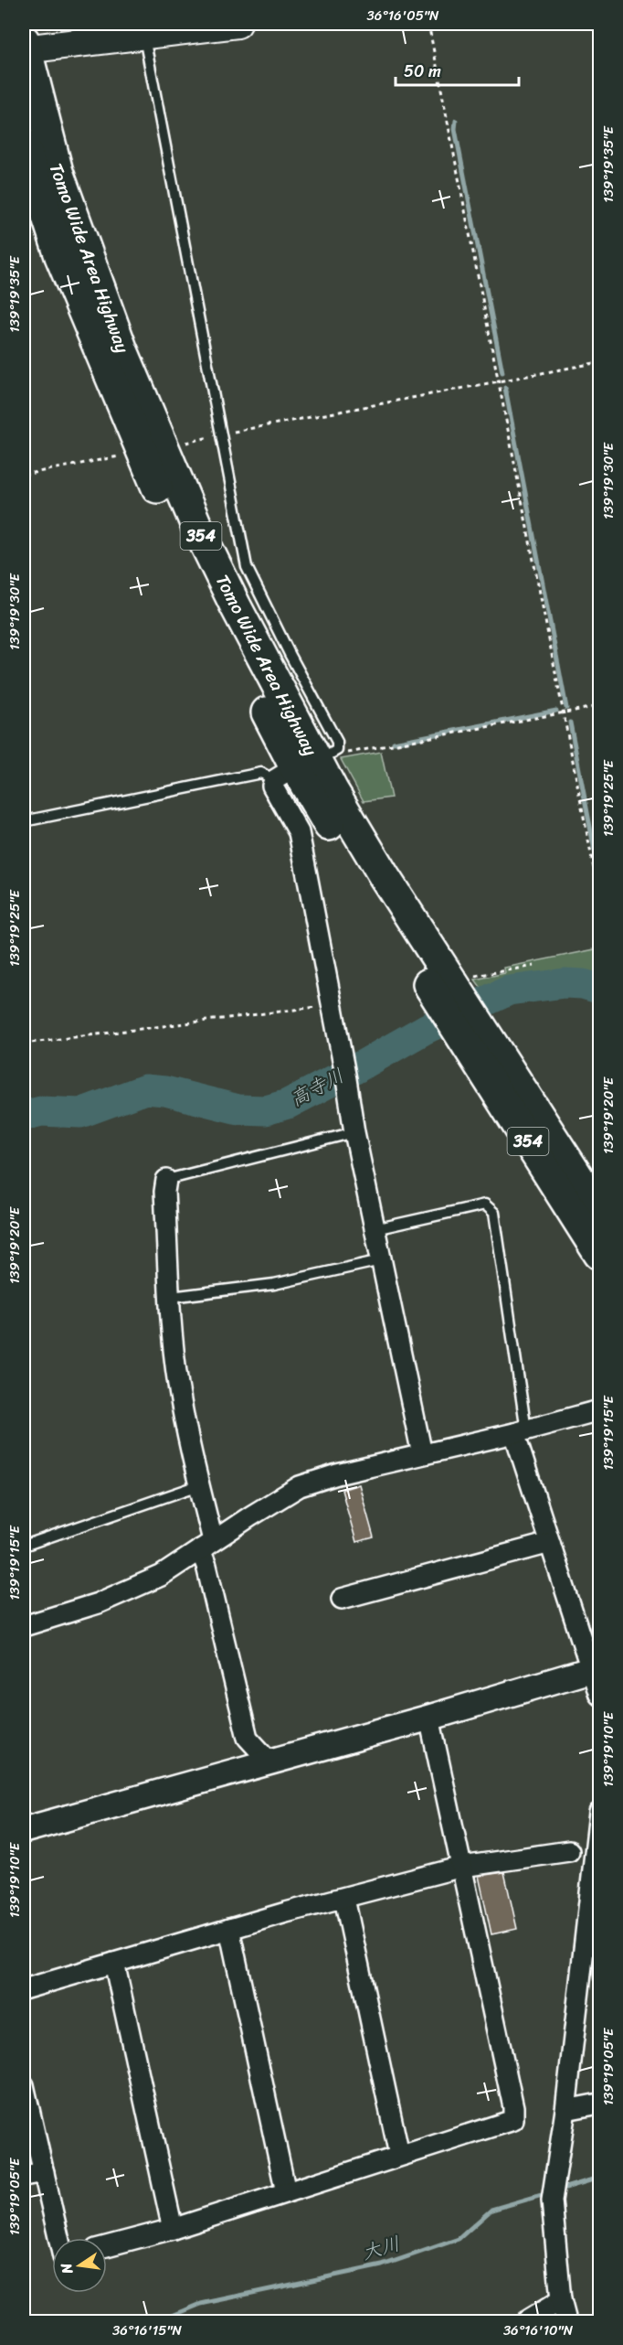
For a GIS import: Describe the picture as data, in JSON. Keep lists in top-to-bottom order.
{
  "streets": {
    "highway": ["Tomo Wide Area Highway", "354"]
  },
  "water": ["高寺川", "大川"],
  "scale_bar": "50 m",
  "north": "left",
  "coordinates": [
    "36°16'05\"N",
    "139°19'35\"E",
    "139°19'30\"E",
    "139°19'25\"E",
    "139°19'20\"E",
    "139°19'15\"E",
    "139°19'10\"E",
    "139°19'05\"E",
    "36°16'15\"N",
    "36°16'10\"N"
  ]
}
